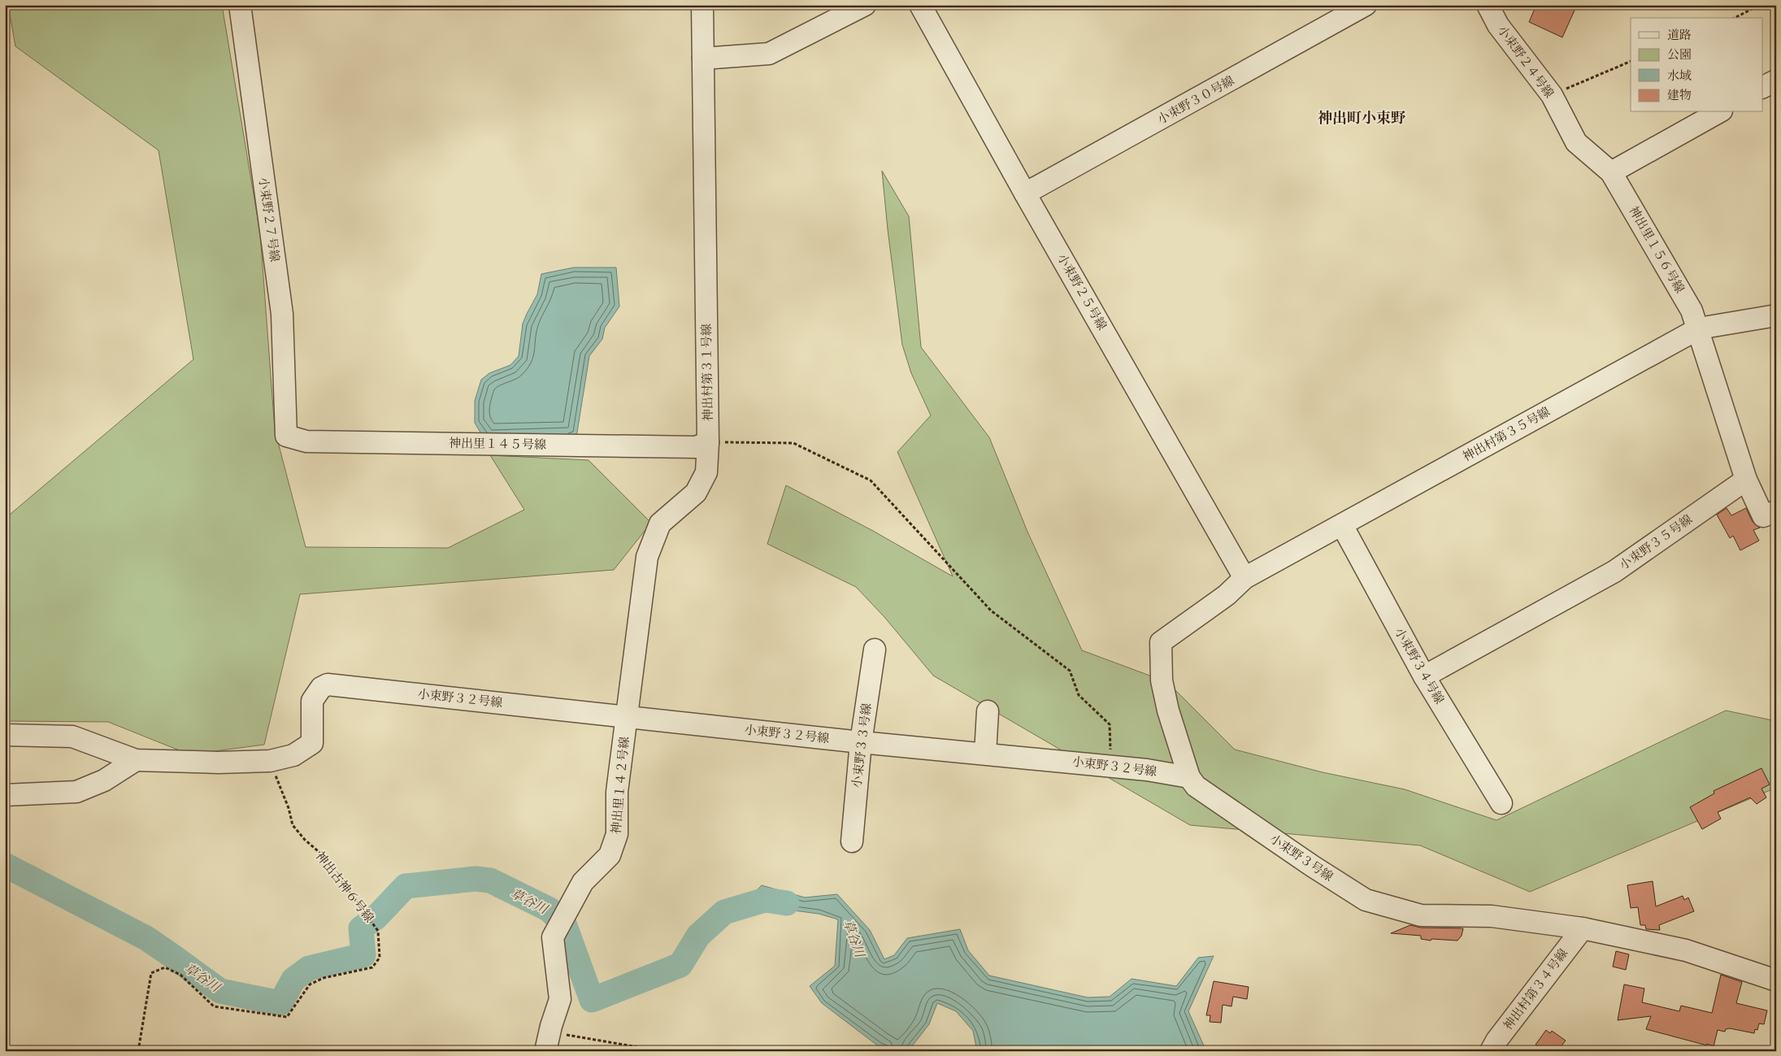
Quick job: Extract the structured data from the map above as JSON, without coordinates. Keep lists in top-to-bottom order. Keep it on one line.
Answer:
{"streets":{"street":["小束野２４号線","小束野３０号線","小束野２７号線","神出里１５６号線","小束野２５号線","神出村第３１号線","神出村第３５号線","神出里１４５号線","小束野３５号線","小束野３４号線","小束野３２号線","小束野３３号線","神出里１４２号線","小束野３号線","神出村第３４号線"],"path":["神出古神６号線"]},"crossings":[["小束野２４号線","神出里１５６号線"],["小束野３０号線","小束野２５号線"],["小束野２７号線","神出里１４５号線"],["神出里１５６号線","神出村第３５号線"],["小束野２５号線","神出村第３５号線"],["小束野２５号線","小束野３号線"],["神出村第３１号線","神出里１４５号線"],["神出村第３１号線","小束野３２号線"],["神出村第３１号線","神出里１４２号線"],["神出村第３５号線","小束野３４号線"],["神出村第３５号線","小束野３号線"],["小束野３５号線","小束野３４号線"],["小束野３２号線","小束野３３号線"],["小束野３２号線","神出里１４２号線"],["小束野３２号線","小束野３号線"],["小束野３２号線","神出古神６号線"],["小束野３号線","神出村第３４号線"]],"districts":["神出町小束野"],"water":["草谷川"],"legend":["道路","公園","水域","建物"]}
